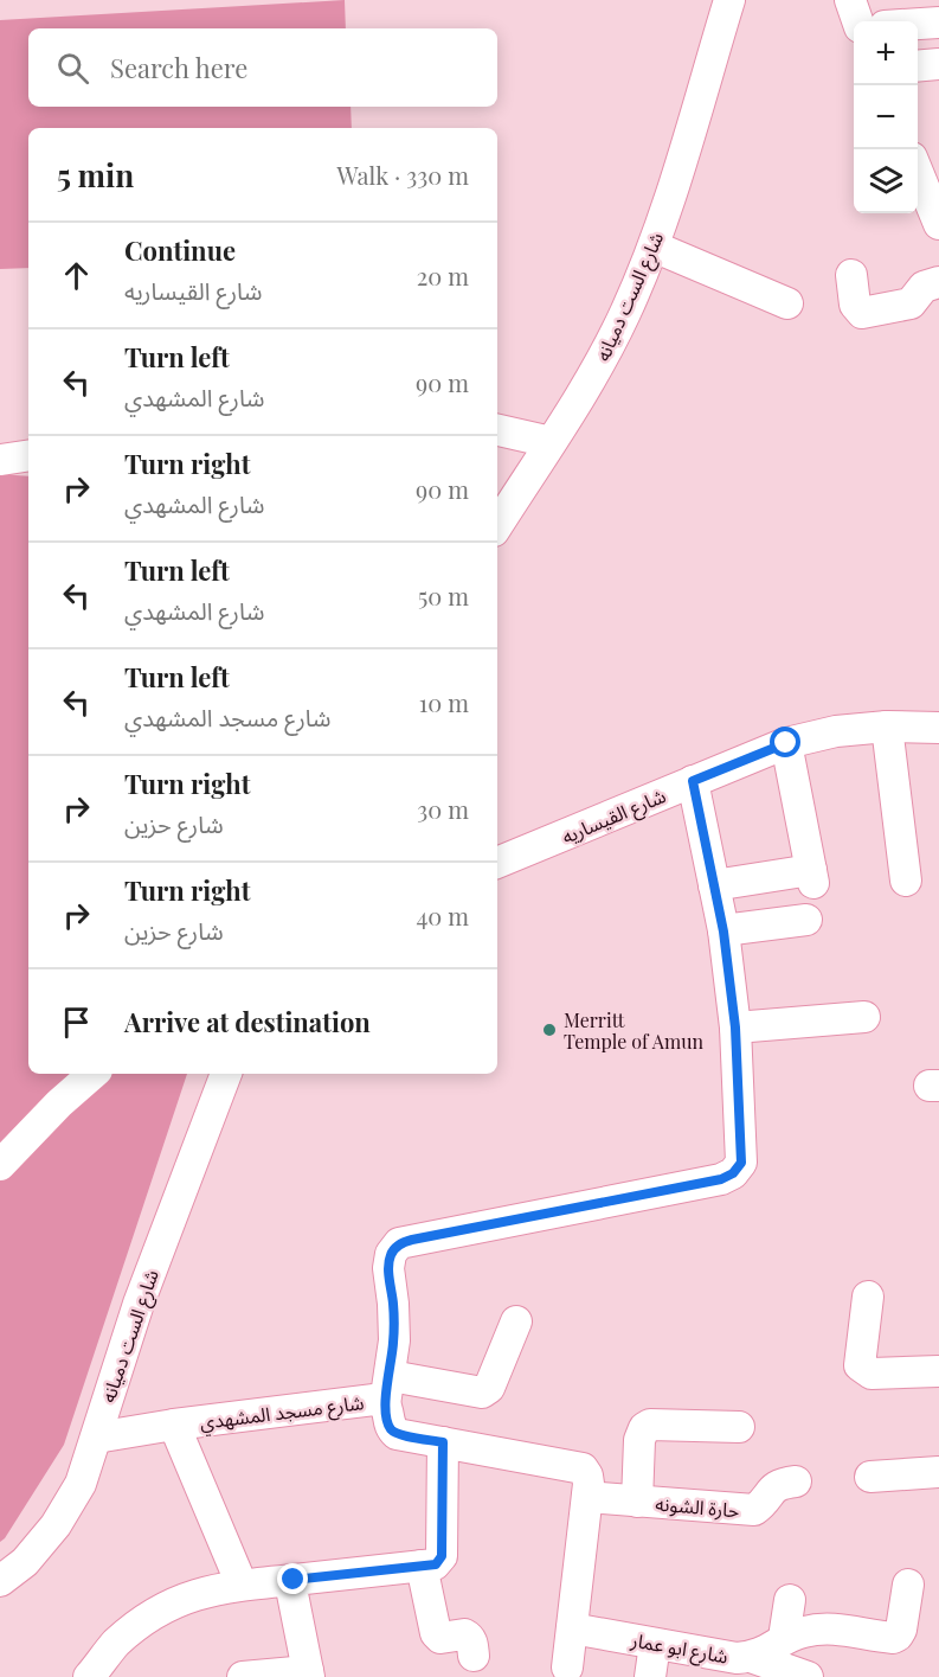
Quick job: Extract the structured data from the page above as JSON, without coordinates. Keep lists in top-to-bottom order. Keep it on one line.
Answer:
{"streets":{"street":["شارع الست دميانه","شارع القيساريه","شارع مسجد المشهدي","حارة الشونه","شارع ابو عمار"]},"crossings":[["شارع الست دميانه","شارع مسجد المشهدي"],["شارع مسجد المشهدي","حارة الشونه"],["شارع مسجد المشهدي","شارع ابو عمار"]],"places":["Merritt Temple of Amun"],"page":{"map_buttons":["+","−"],"search":"Search here","heading":["5 min","Walk · 330 m"],"list":[["Continue","شارع القيساريه","20 m"],["Turn left","شارع المشهدي","90 m"],["Turn right","شارع المشهدي","90 m"],["Turn left","شارع المشهدي","50 m"],["Turn left","شارع مسجد المشهدي","10 m"],["Turn right","شارع حزين","30 m"],["Turn right","شارع حزين","40 m"],"Arrive at destination"]}}
